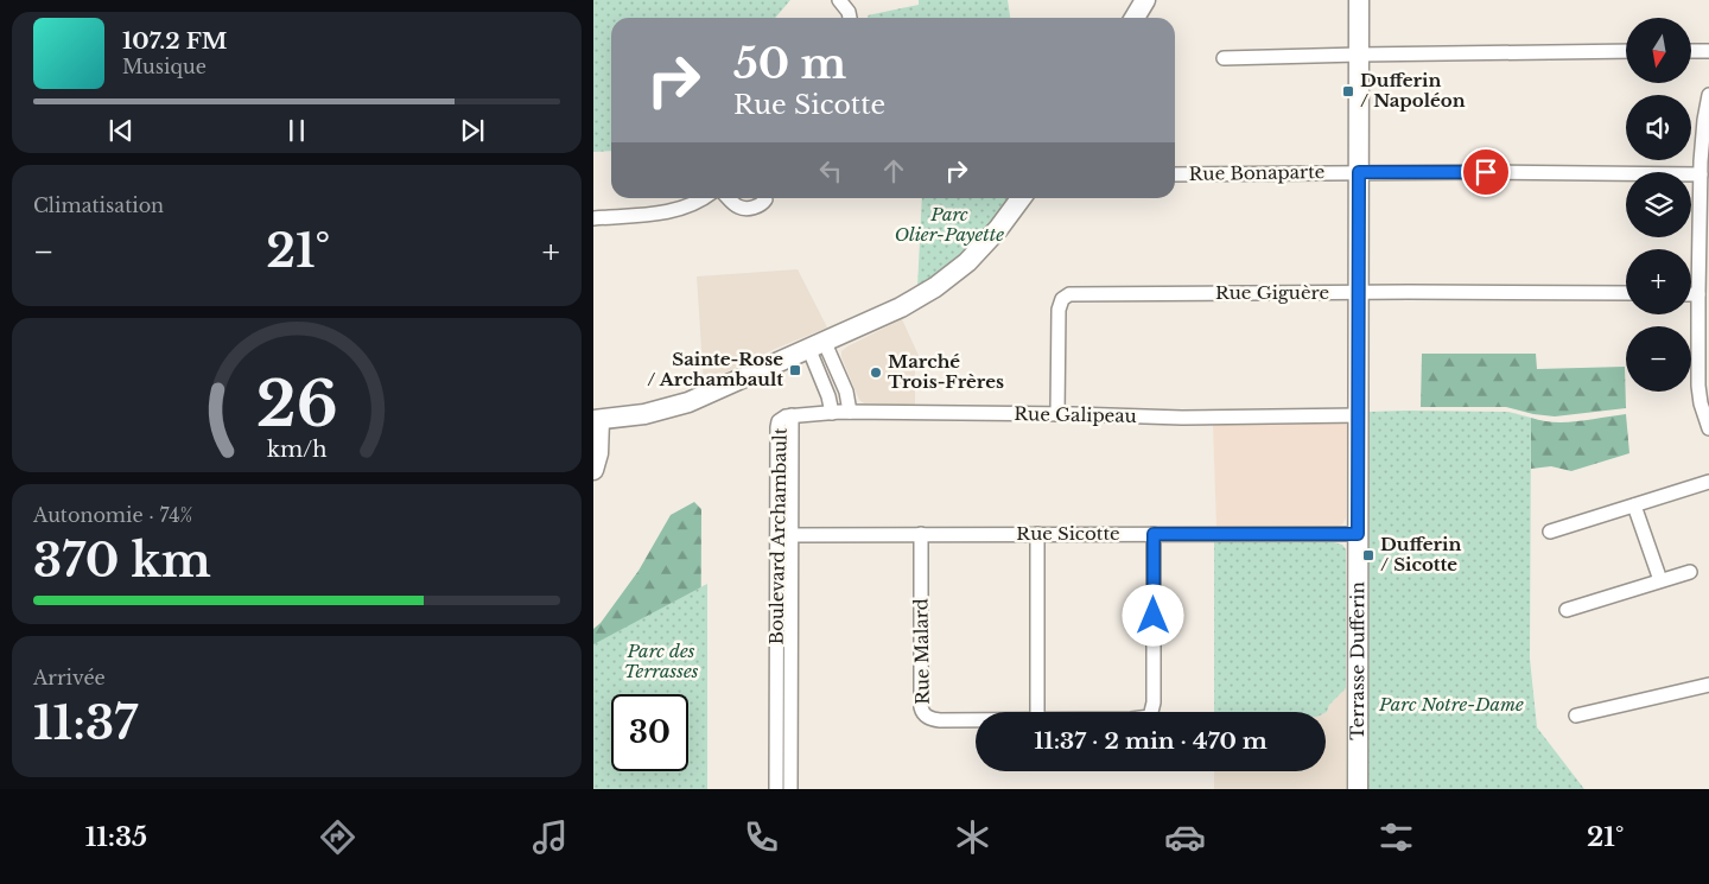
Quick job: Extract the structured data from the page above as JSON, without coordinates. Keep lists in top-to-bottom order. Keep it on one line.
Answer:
{"streets":{"street":["Rue Bonaparte","Rue Giguère","Rue Galipeau","Rue Sicotte","Boulevard Archambault","Rue Malard","Terrasse Dufferin"]},"crossings":[["Rue Bonaparte","Terrasse Dufferin"],["Rue Giguère","Rue Galipeau"],["Rue Giguère","Terrasse Dufferin"],["Rue Galipeau","Boulevard Archambault"],["Rue Galipeau","Terrasse Dufferin"],["Rue Sicotte","Boulevard Archambault"],["Rue Sicotte","Rue Malard"],["Rue Sicotte","Terrasse Dufferin"]],"parks":["Parc Olier-Payette","Parc des Terrasses","Parc Notre-Dame"],"places":{"transit":["Dufferin / Napoléon","Sainte-Rose / Archambault","Dufferin / Sicotte"],"other":["Marché Trois-Frères"]},"north":"bottom","page":{"song":["107.2 FM","Musique"],"map_buttons":["+","−"],"turn":["50 m","Rue Sicotte"],"tile":["Climatisation",["Autonomie · 74%","370 km"],["Arrivée","11:37"]],"heat":["−","21°","+"],"limit":"30","trip":"11:37 · 2 min · 470 m","tabs":["11:35","21°"],"gauge":["26","km/h"]}}
